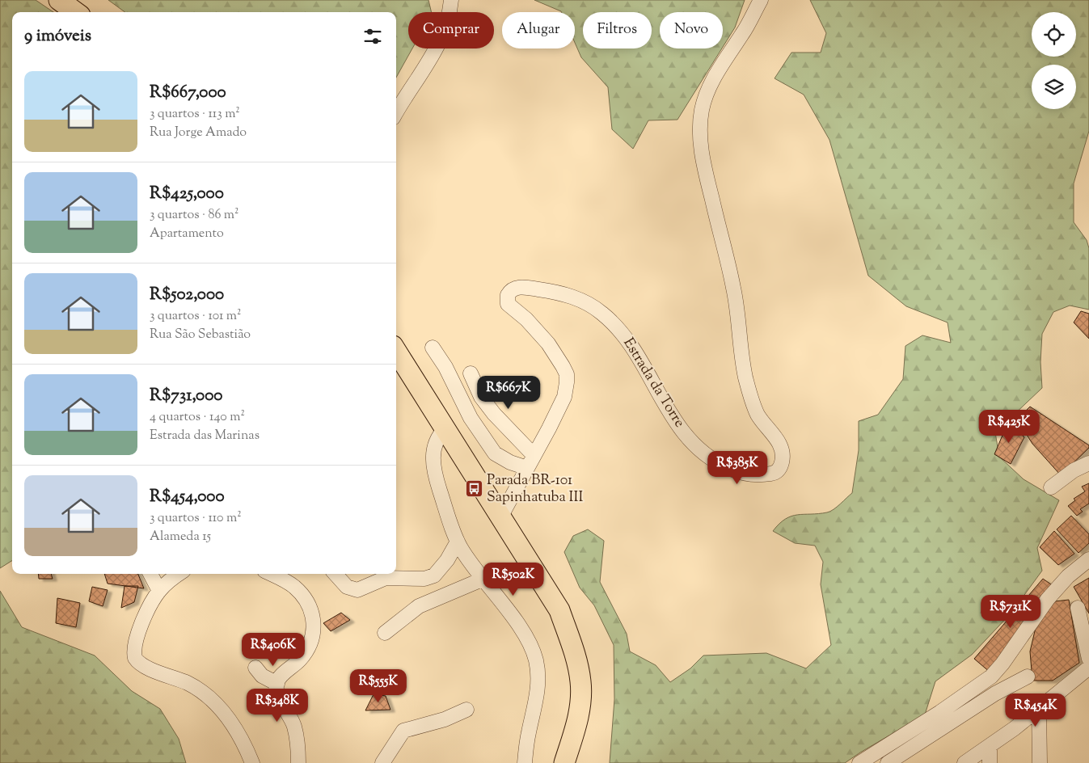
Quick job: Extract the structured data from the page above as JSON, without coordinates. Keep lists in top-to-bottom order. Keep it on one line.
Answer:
{"streets":{"street":["Estrada da Torre"]},"places":{"bus stop":["Parada BR-101 Sapinhatuba III"]},"page":{"chip":["Comprar","Alugar","Filtros","Novo"],"heading":"9 imóveis","list":[{"name":"R$667,000","note":"3 quartos · 113 m² · Rua Jorge Amado"},{"name":"R$425,000","note":"3 quartos · 86 m² · Apartamento"},{"name":"R$502,000","note":"3 quartos · 101 m² · Rua São Sebastião"},{"name":"R$731,000","note":"4 quartos · 140 m² · Estrada das Marinas"},{"name":"R$454,000","note":"3 quartos · 110 m² · Alameda 15"}],"price":["R$667K","R$425K","R$385K","R$502K","R$731K","R$406K","R$555K","R$348K","R$454K"]}}
